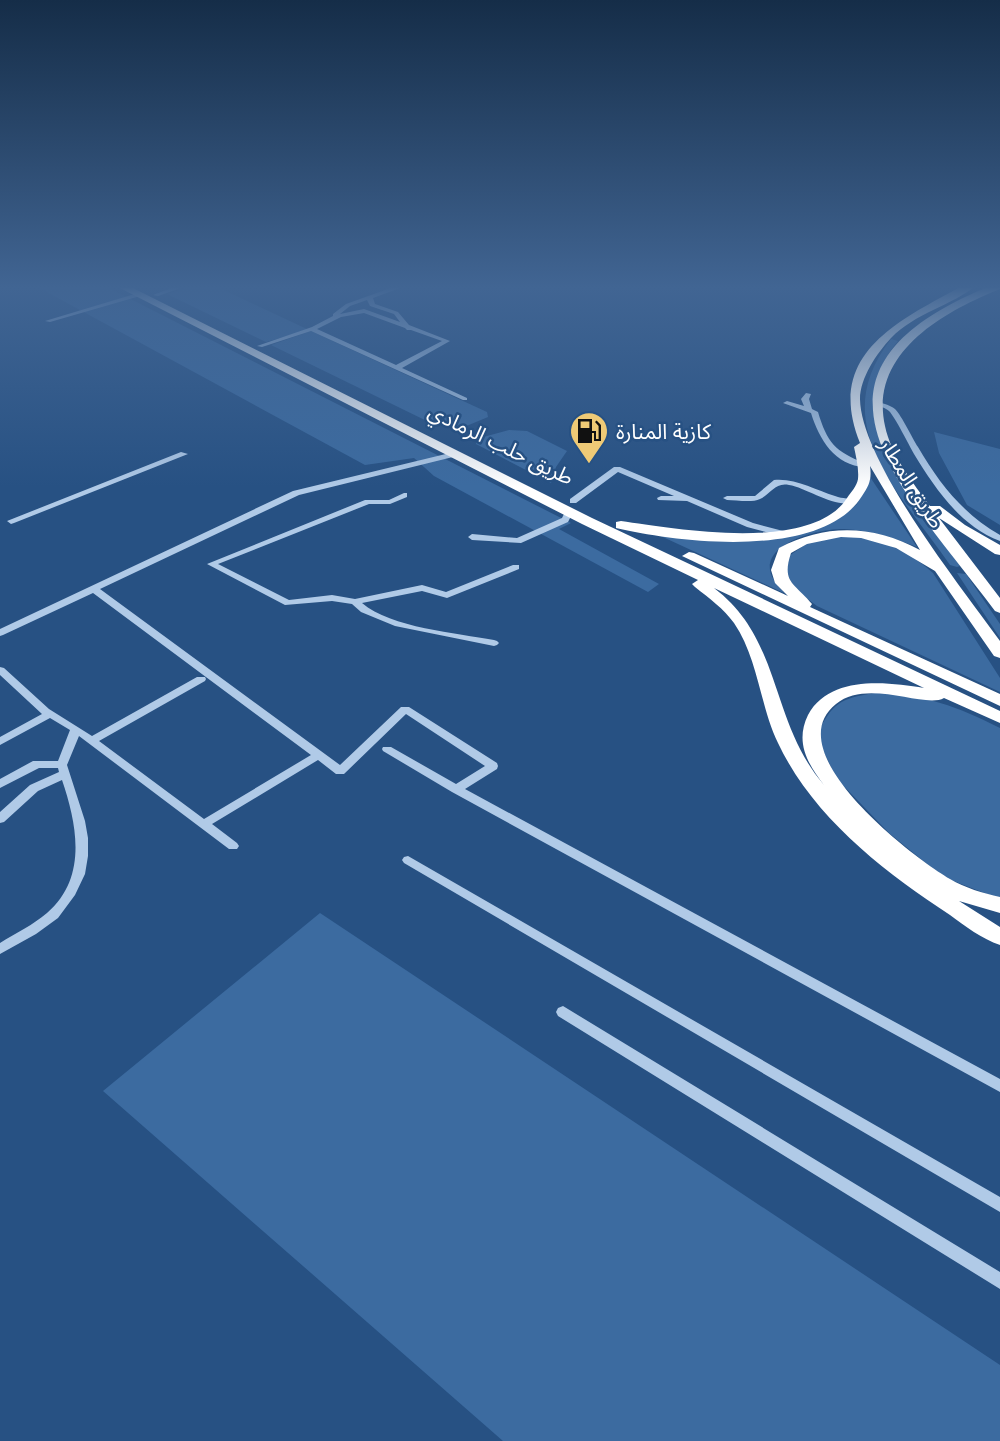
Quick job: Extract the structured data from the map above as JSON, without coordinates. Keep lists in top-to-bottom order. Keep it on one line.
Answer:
{"streets":{"highway":["طريق حلب الرمادي","طريق المطار"]},"places":{"fuel station":["كازية المنارة"]}}
